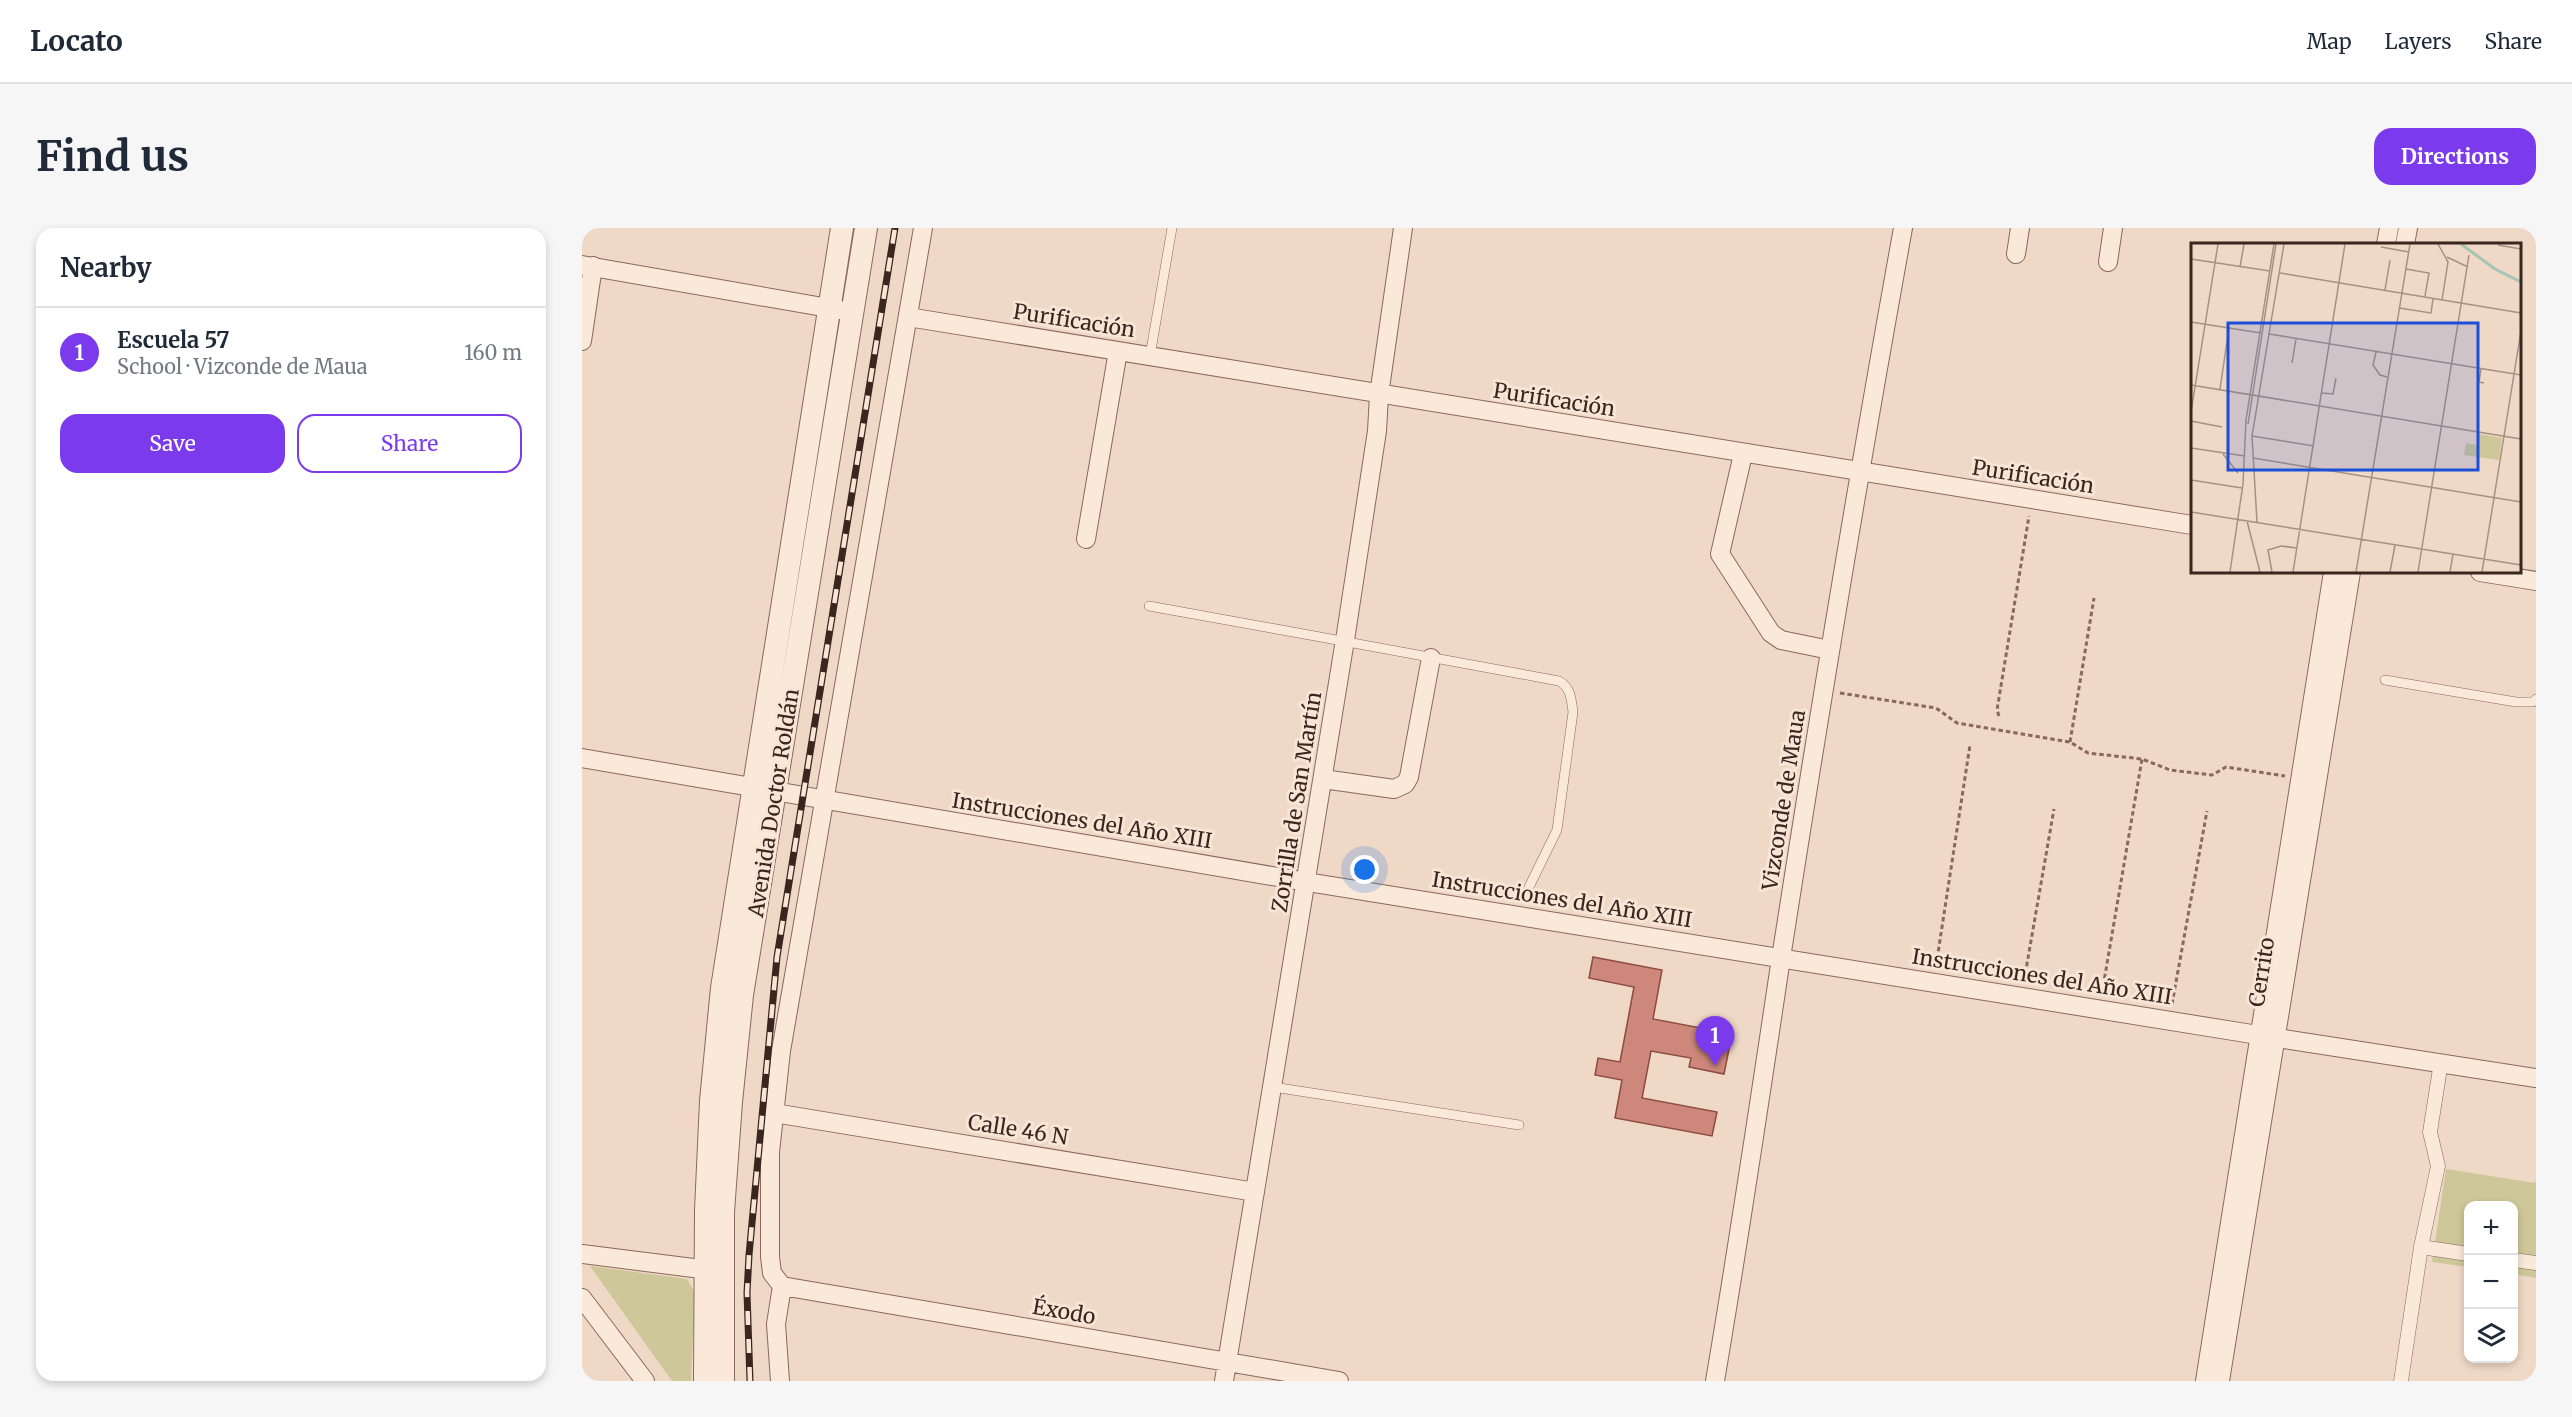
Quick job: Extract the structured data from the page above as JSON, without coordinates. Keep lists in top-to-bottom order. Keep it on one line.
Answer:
{"streets":{"street":["Purificación","Vizconde de Maua","Zorrilla de San Martín","Avenida Doctor Roldán","Instrucciones del Año XIII","Cerrito","Calle 46 N","Éxodo"]},"crossings":[["Purificación","Vizconde de Maua"],["Purificación","Zorrilla de San Martín"],["Vizconde de Maua","Instrucciones del Año XIII"],["Zorrilla de San Martín","Instrucciones del Año XIII"],["Zorrilla de San Martín","Calle 46 N"],["Zorrilla de San Martín","Éxodo"],["Avenida Doctor Roldán","Instrucciones del Año XIII"],["Instrucciones del Año XIII","Cerrito"]],"page":{"header":"Locato","nav":["Map","Layers","Share"],"buttons":["Directions",["Save","Share"]],"title":"Find us","heading":"Nearby","list":[{"mark":"1","name":"Escuela 57","note":"School · Vizconde de Maua","value":"160 m"}],"pins":"1","map_buttons":["+","−"]}}
